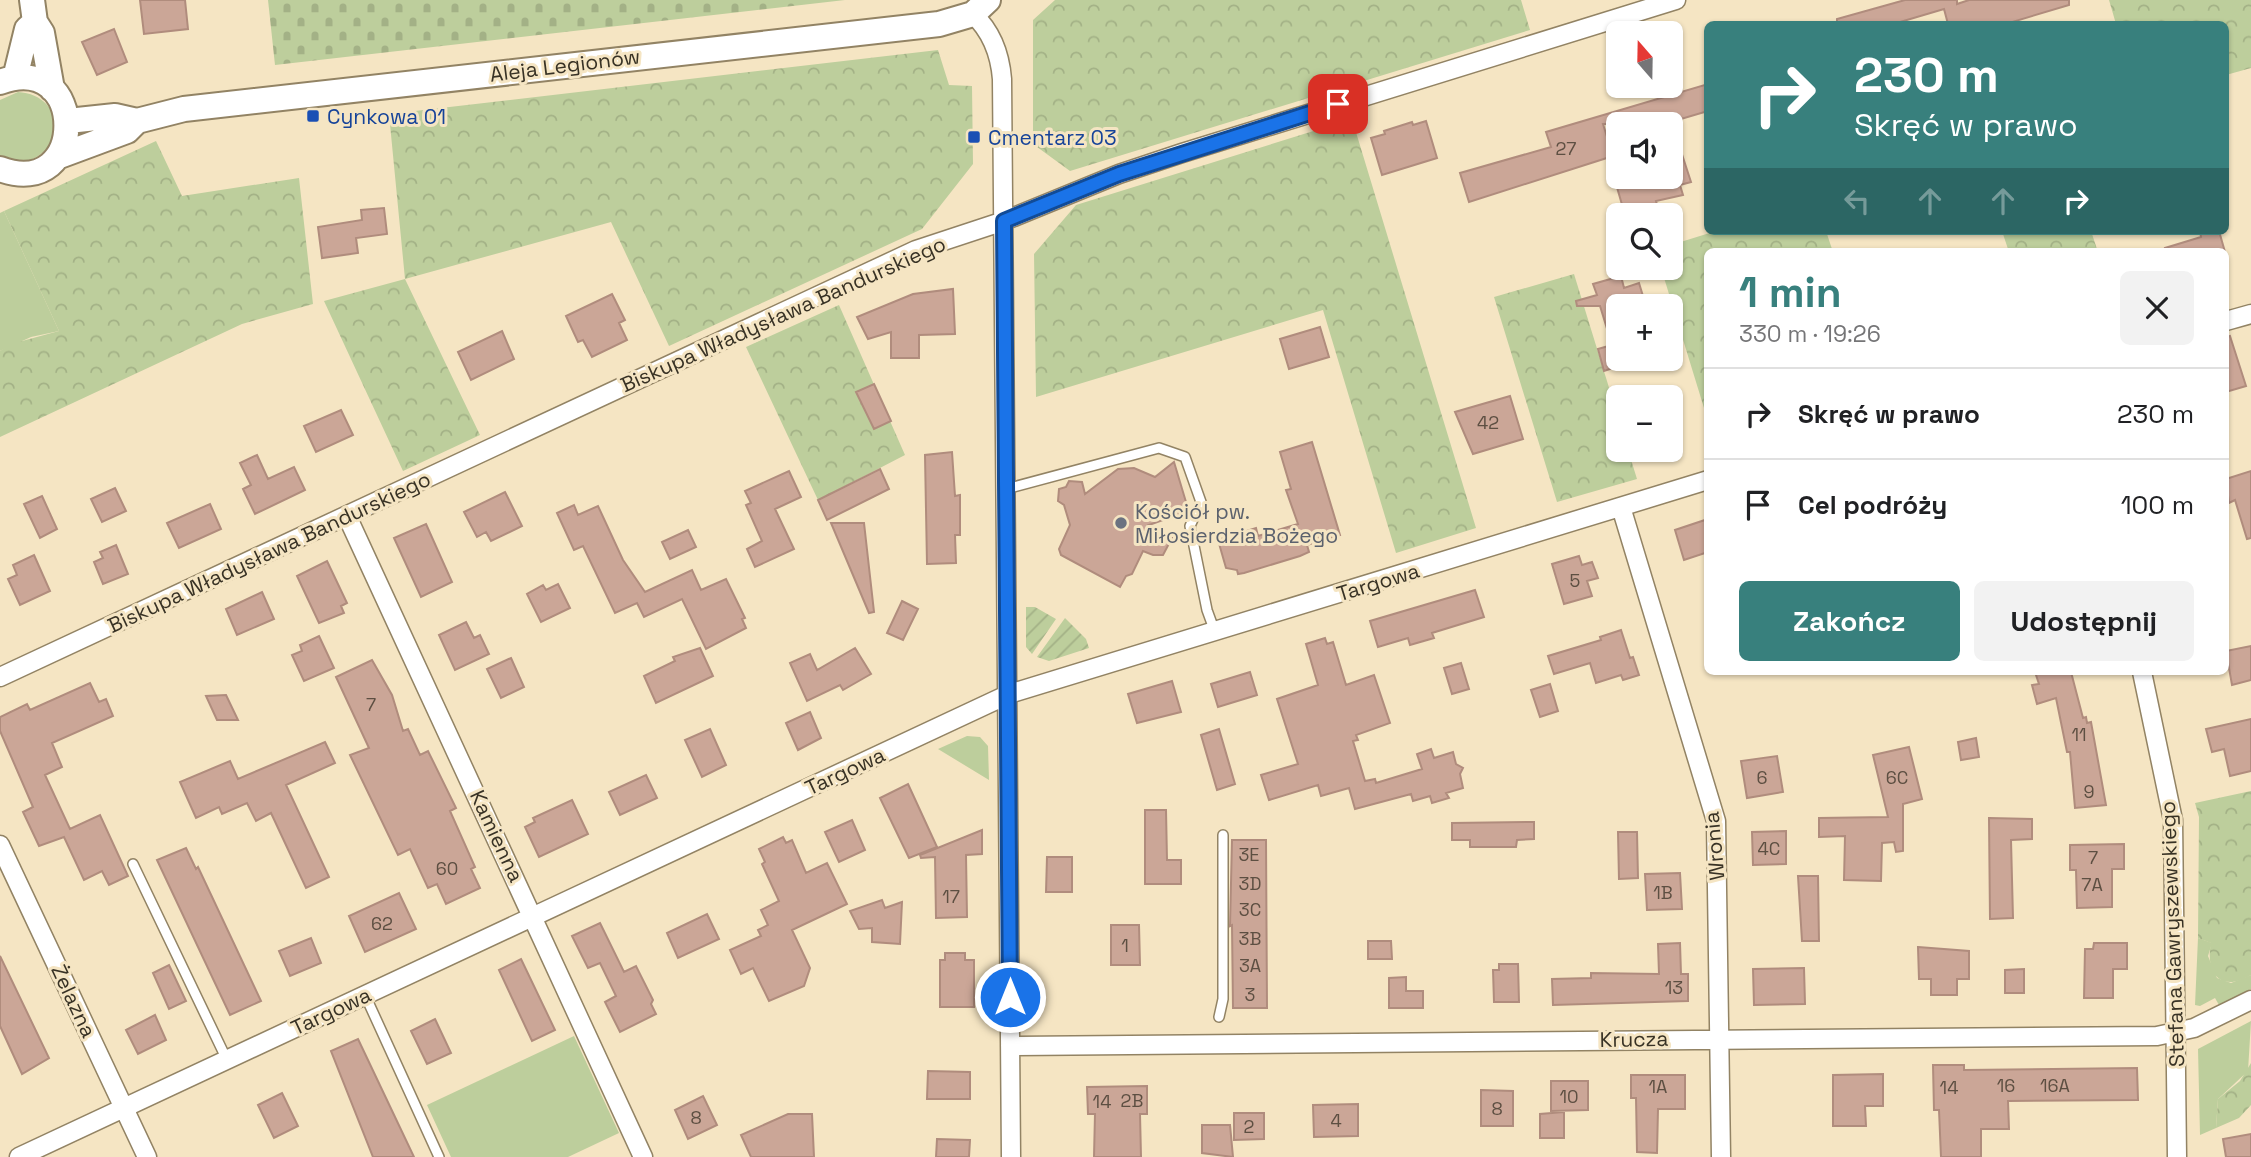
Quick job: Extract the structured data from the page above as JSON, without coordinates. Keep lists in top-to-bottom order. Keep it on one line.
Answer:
{"streets":{"street":["Aleja Legionów","Biskupa Władysława Bandurskiego","Targowa","Kamienna","Wronia","Stefana Gawryszewskiego","Żelazna","Krucza"]},"crossings":[["Biskupa Władysława Bandurskiego","Kamienna"],["Targowa","Kamienna"],["Targowa","Wronia"],["Targowa","Żelazna"],["Wronia","Krucza"],["Stefana Gawryszewskiego","Krucza"]],"places":{"transit":["Cynkowa 01","Cmentarz 03"],"other":["Kościół pw. Miłosierdzia Bożego"]},"house_numbers":["27","42","5","7","11","6","6C","9","4C","3E","7","60","3D","7A","1B","17","3C","62","3B","1","3A","13","3","16","16A","1A","14","10","2B","14","8","8","4","2"],"north":"top","page":{"map_buttons":["+","−"],"turn":["230 m","Skręć w prawo"],"heading":["1 min","330 m · 19:26"],"list":[{"name":"Skręć w prawo","value":"230 m"},{"name":"Cel podróży","value":"100 m"}],"buttons":["Zakończ","Udostępnij"]}}
